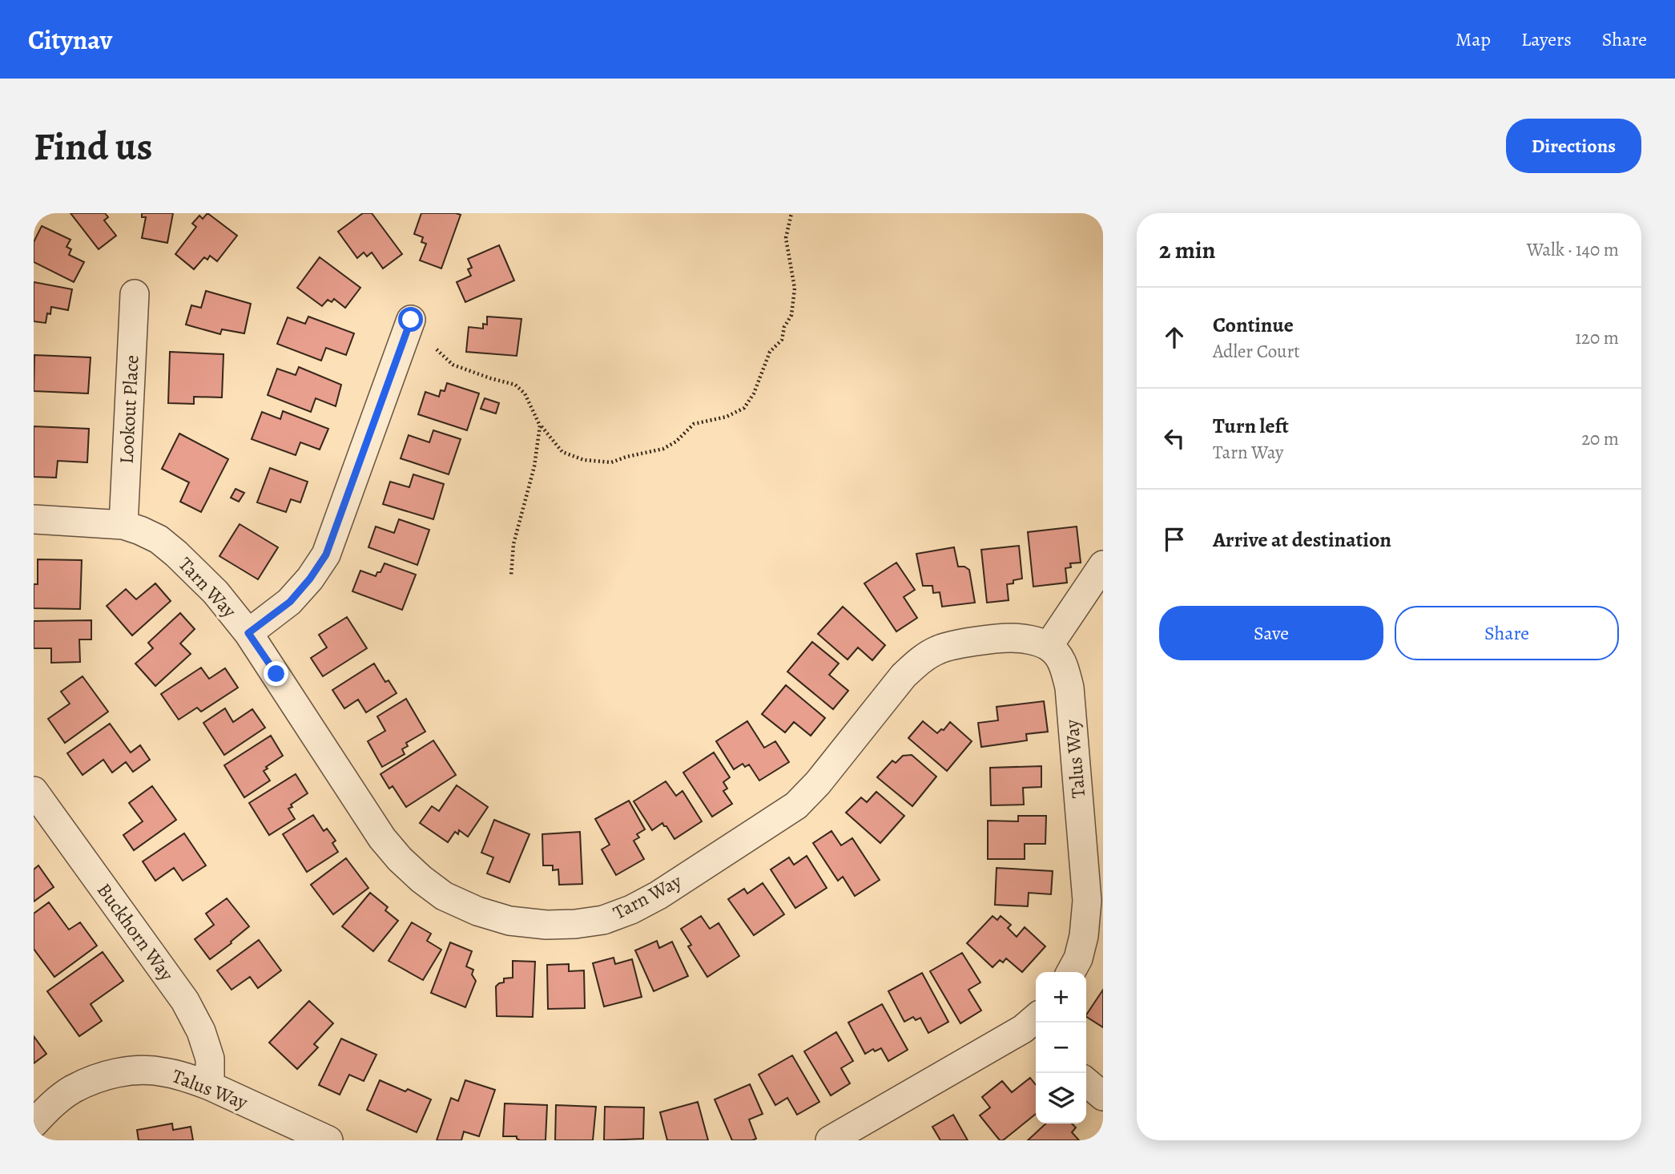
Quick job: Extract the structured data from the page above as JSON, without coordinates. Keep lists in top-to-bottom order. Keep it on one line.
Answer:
{"streets":{"street":["Lookout Place","Tarn Way","Talus Way","Buckhorn Way"]},"crossings":[["Lookout Place","Tarn Way"],["Tarn Way","Talus Way"],["Talus Way","Buckhorn Way"]],"page":{"header":"Citynav","nav":["Map","Layers","Share"],"buttons":["Directions",["Save","Share"]],"title":"Find us","heading":["2 min","Walk · 140 m"],"list":[["Continue","Adler Court","120 m"],["Turn left","Tarn Way","20 m"],"Arrive at destination"],"map_buttons":["+","−"]}}
